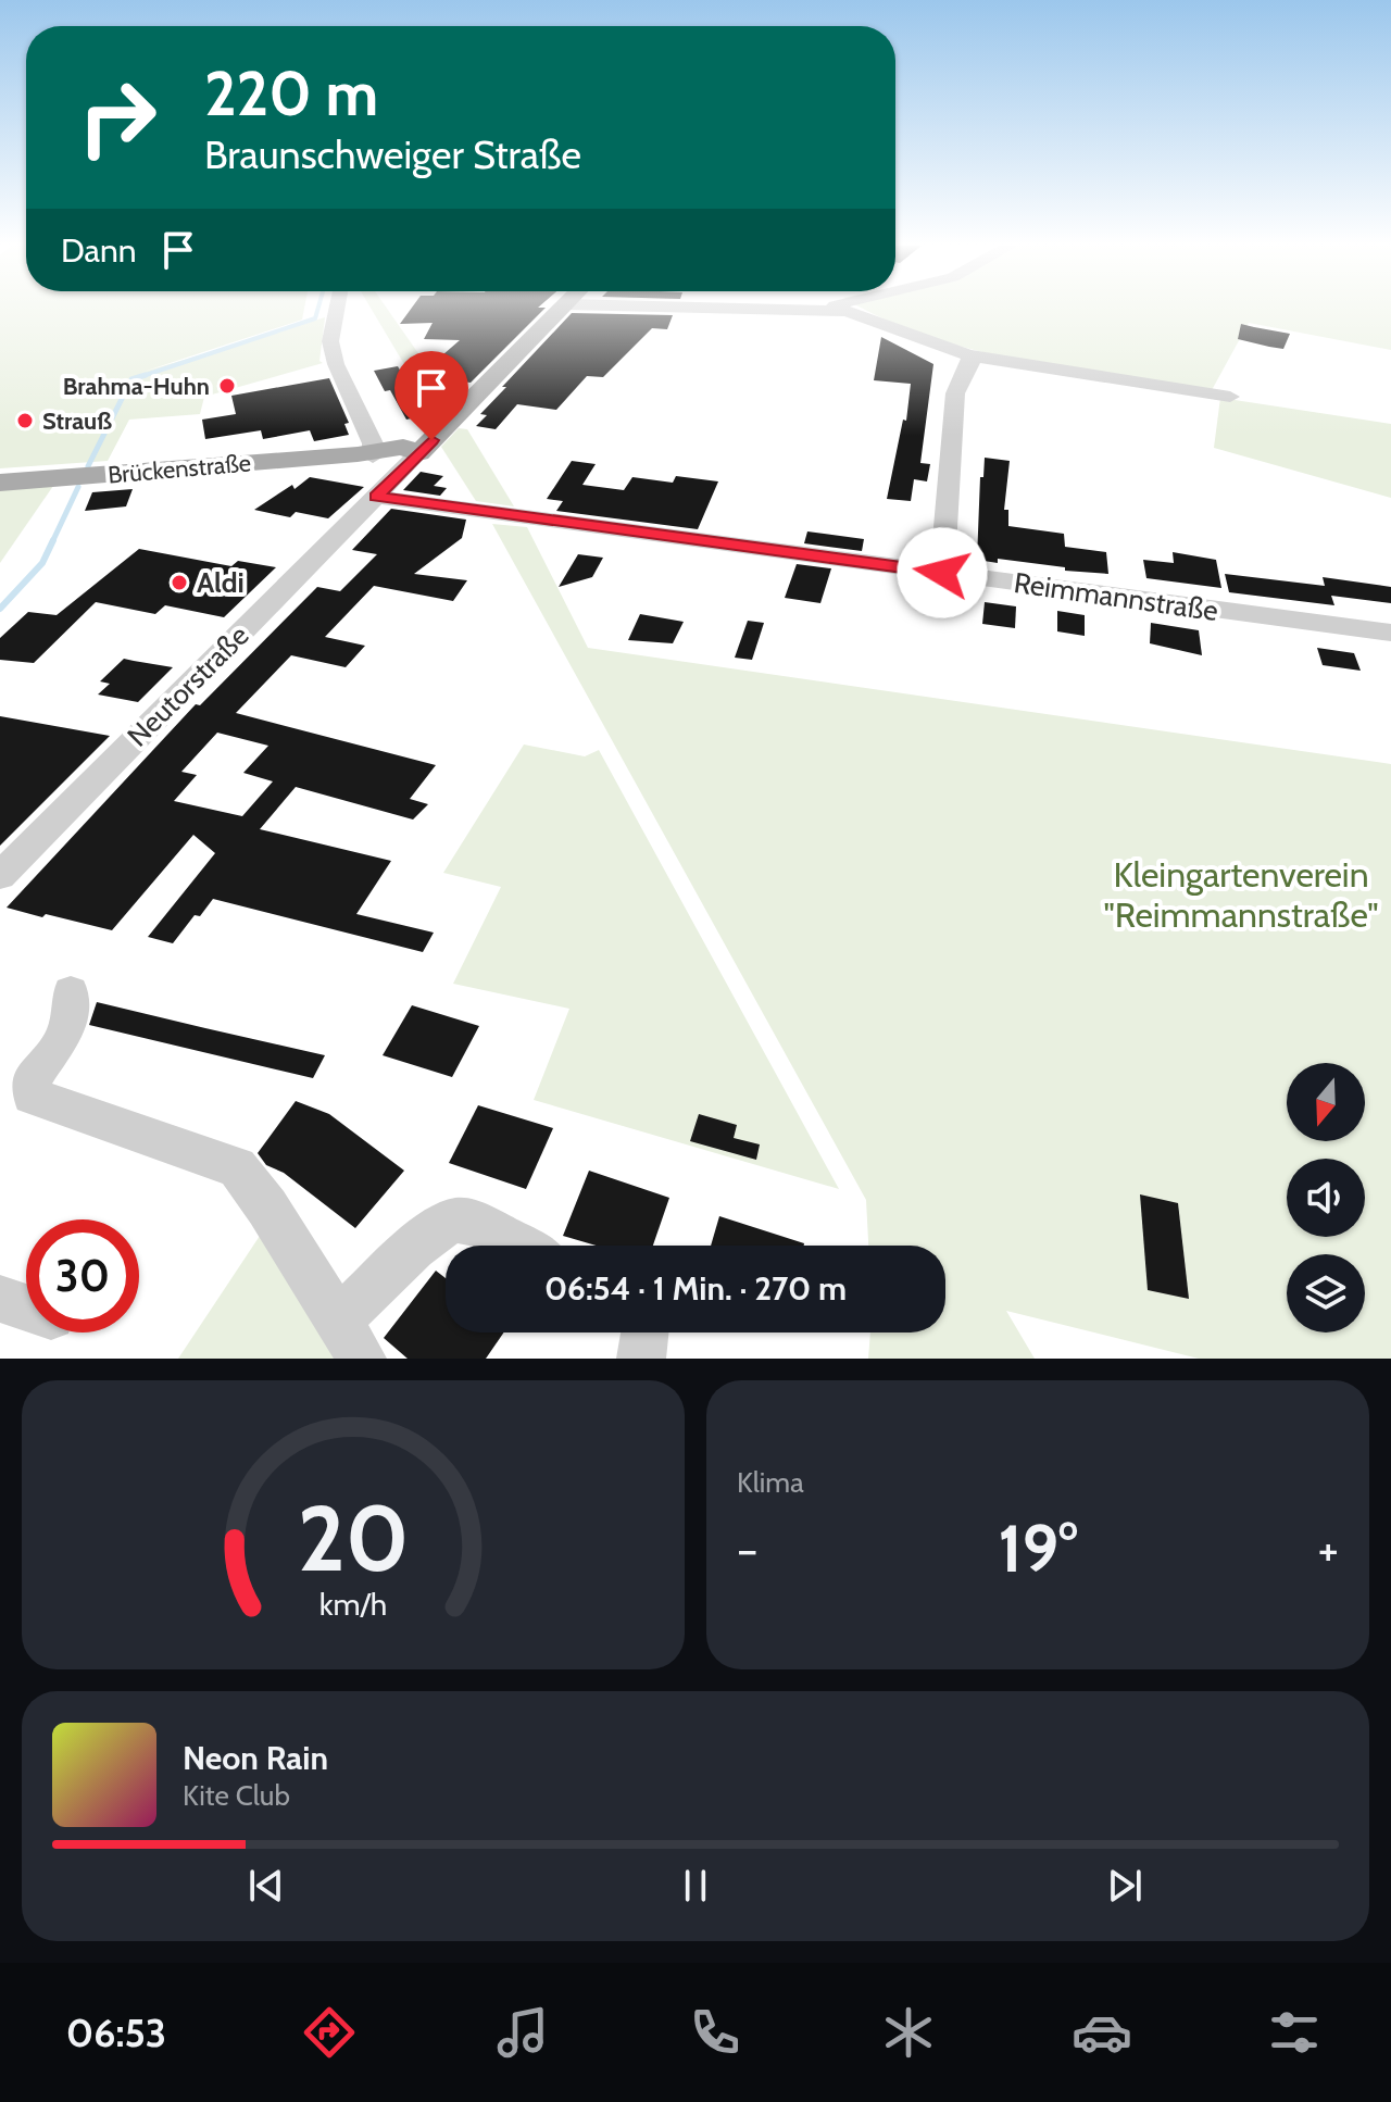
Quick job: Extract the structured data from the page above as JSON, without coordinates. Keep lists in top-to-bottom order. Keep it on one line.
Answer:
{"streets":{"main road":["Brückenstraße"],"street":["Reimmannstraße","Neutorstraße"]},"crossings":[["Brückenstraße","Neutorstraße"],["Reimmannstraße","Neutorstraße"]],"parks":["Kleingartenverein \"Reimmannstraße\""],"places":["Brahma-Huhn","Strauß","Aldi"],"north":"bottom","page":{"turn":["220 m","Braunschweiger Straße"],"then":"Dann","limit":"30","trip":"06:54 · 1 Min. · 270 m","tile":"Klima","heat":["−","19°","+"],"song":["Neon Rain","Kite Club"],"tabs":"06:53","gauge":["20","km/h"]}}
